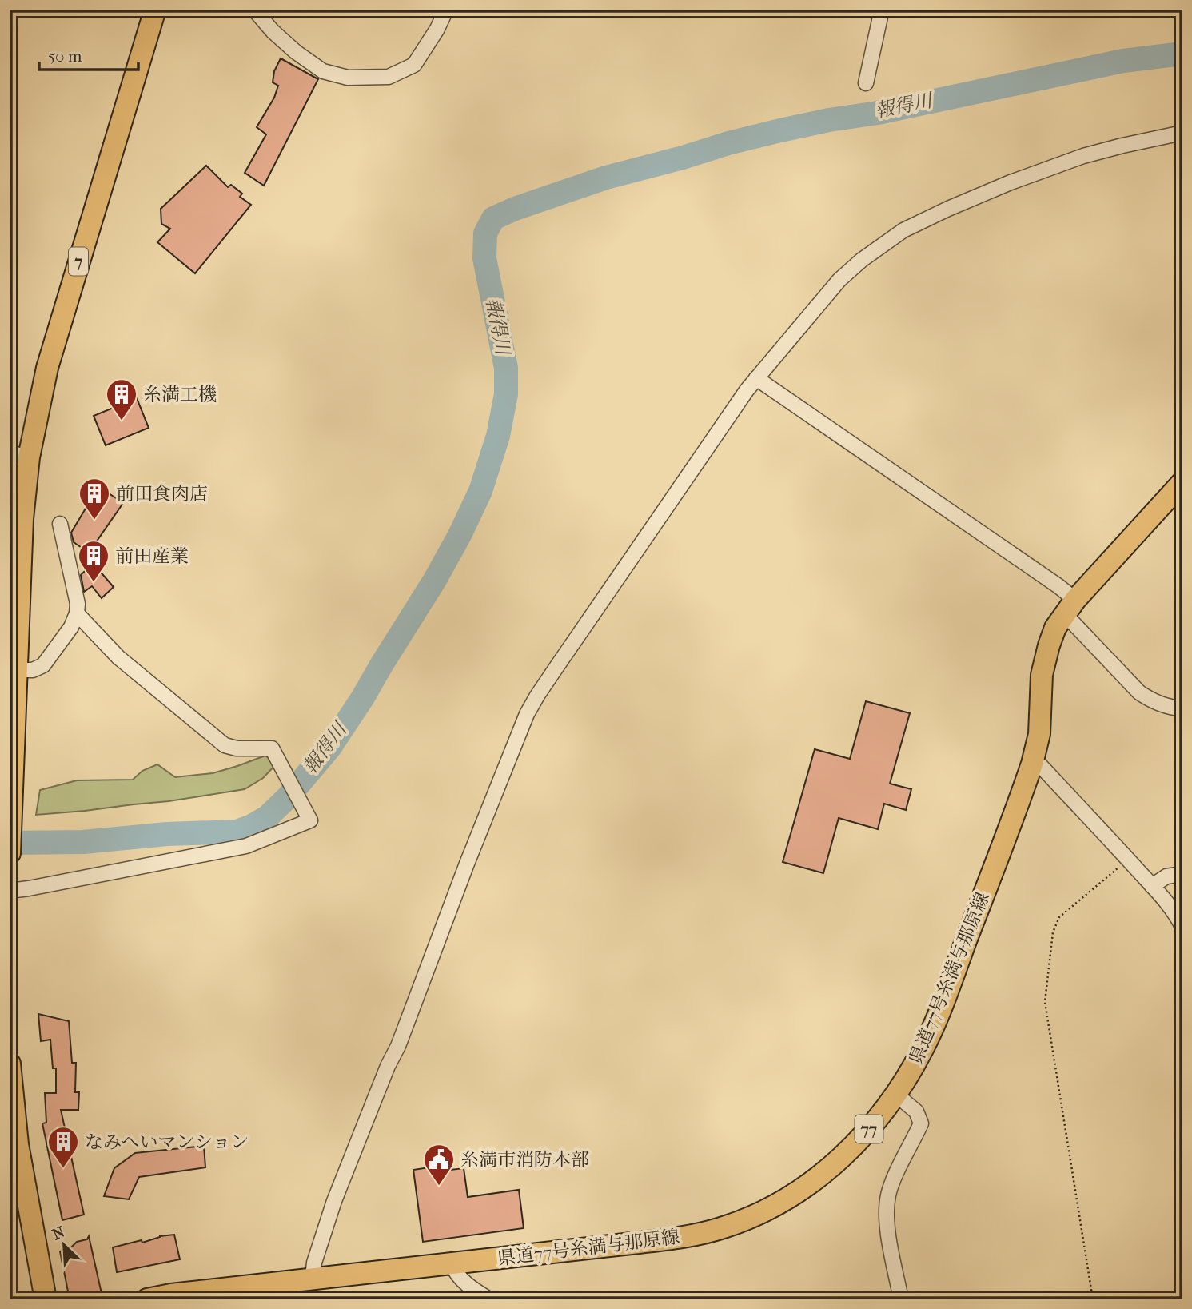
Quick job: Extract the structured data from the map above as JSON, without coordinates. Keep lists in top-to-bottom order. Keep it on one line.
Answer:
{"streets":{"main road":["7","県道77号糸満与那原線","77"]},"water":["報得川"],"places":{"building":["糸満工機","前田食肉店","前田産業","なみへいマンション"],"public building":["糸満市消防本部"]},"scale_bar":"50 m","north":"top left"}
